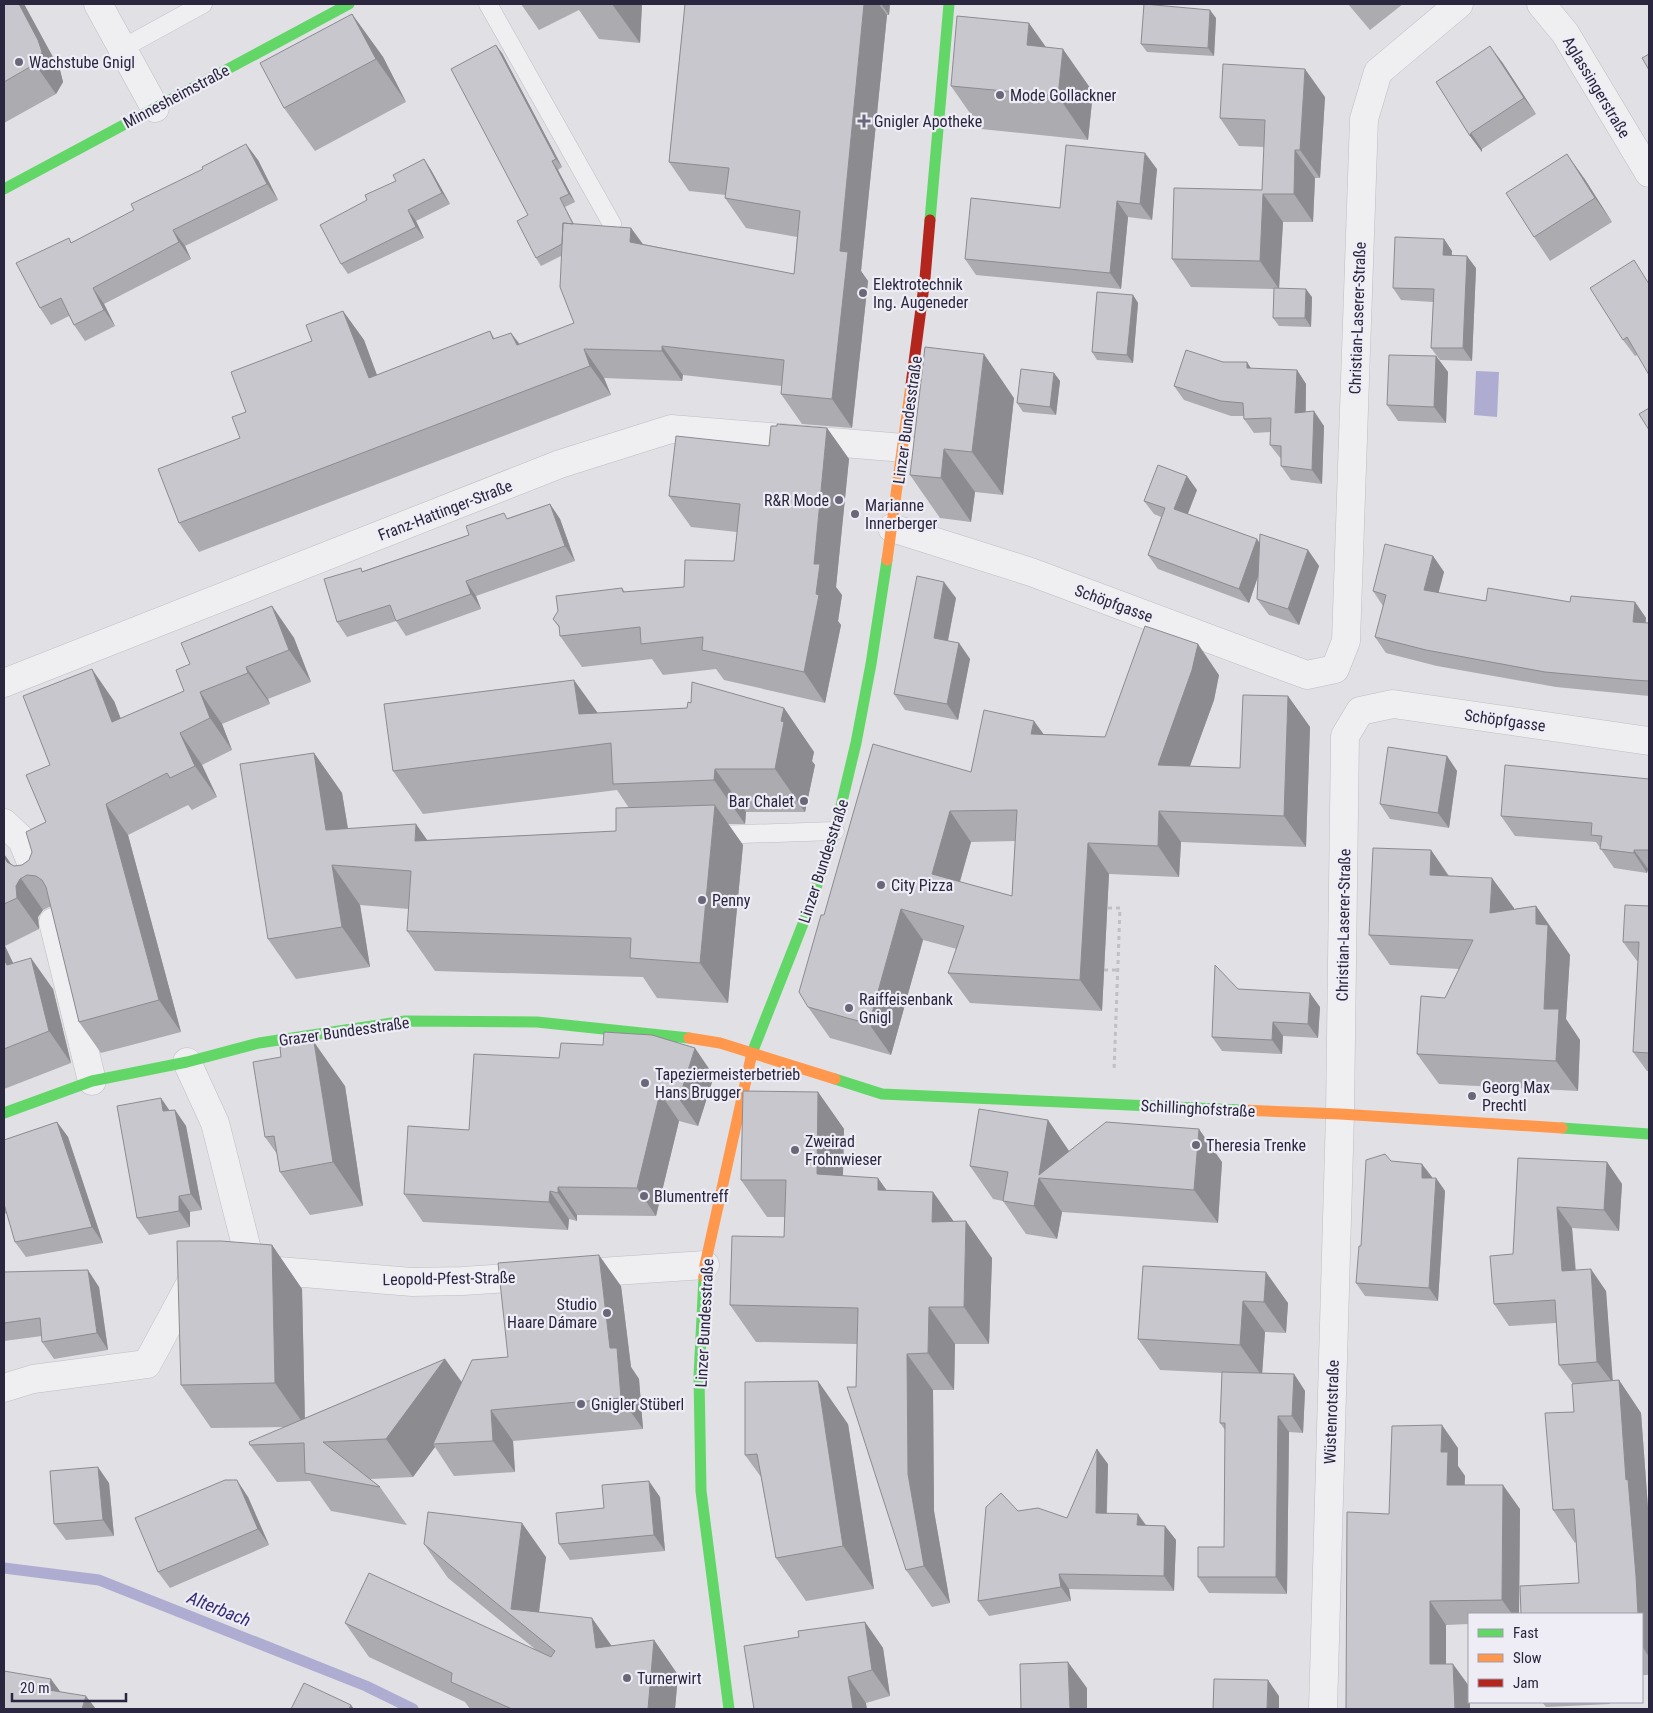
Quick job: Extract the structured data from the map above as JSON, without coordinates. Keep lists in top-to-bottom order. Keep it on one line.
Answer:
{"streets":{"main road":["Minnesheimstraße","Linzer Bundesstraße","Grazer Bundesstraße","Schillinghofstraße"],"street":["Aglassingerstraße","Christian-Laserer-Straße","Franz-Hattinger-Straße","Schöpfgasse","Leopold-Pfest-Straße","Wüstenrotstraße"]},"crossings":[["Christian-Laserer-Straße","Schöpfgasse"],["Christian-Laserer-Straße","Schillinghofstraße"],["Christian-Laserer-Straße","Wüstenrotstraße"],["Linzer Bundesstraße","Franz-Hattinger-Straße"],["Linzer Bundesstraße","Schöpfgasse"],["Linzer Bundesstraße","Grazer Bundesstraße"],["Linzer Bundesstraße","Schillinghofstraße"],["Linzer Bundesstraße","Leopold-Pfest-Straße"],["Grazer Bundesstraße","Schillinghofstraße"],["Schillinghofstraße","Wüstenrotstraße"]],"water":["Alterbach"],"places":{"other":["Wachstube Gnigl","Mode Gollackner","Elektrotechnik Ing. Augeneder","R&R Mode","Marianne Innerberger","Bar Chalet","City Pizza","Penny","Raiffeisenbank Gnigl","Tapeziermeisterbetrieb Hans Brugger","Georg Max Prechtl","Theresia Trenke","Zweirad Frohnwieser","Blumentreff","Studio Haare Dámare","Gnigler Stüberl","Turnerwirt"],"health":["Gnigler Apotheke"]},"legend":["Fast","Slow","Jam"],"scale_bar":"20 m"}
